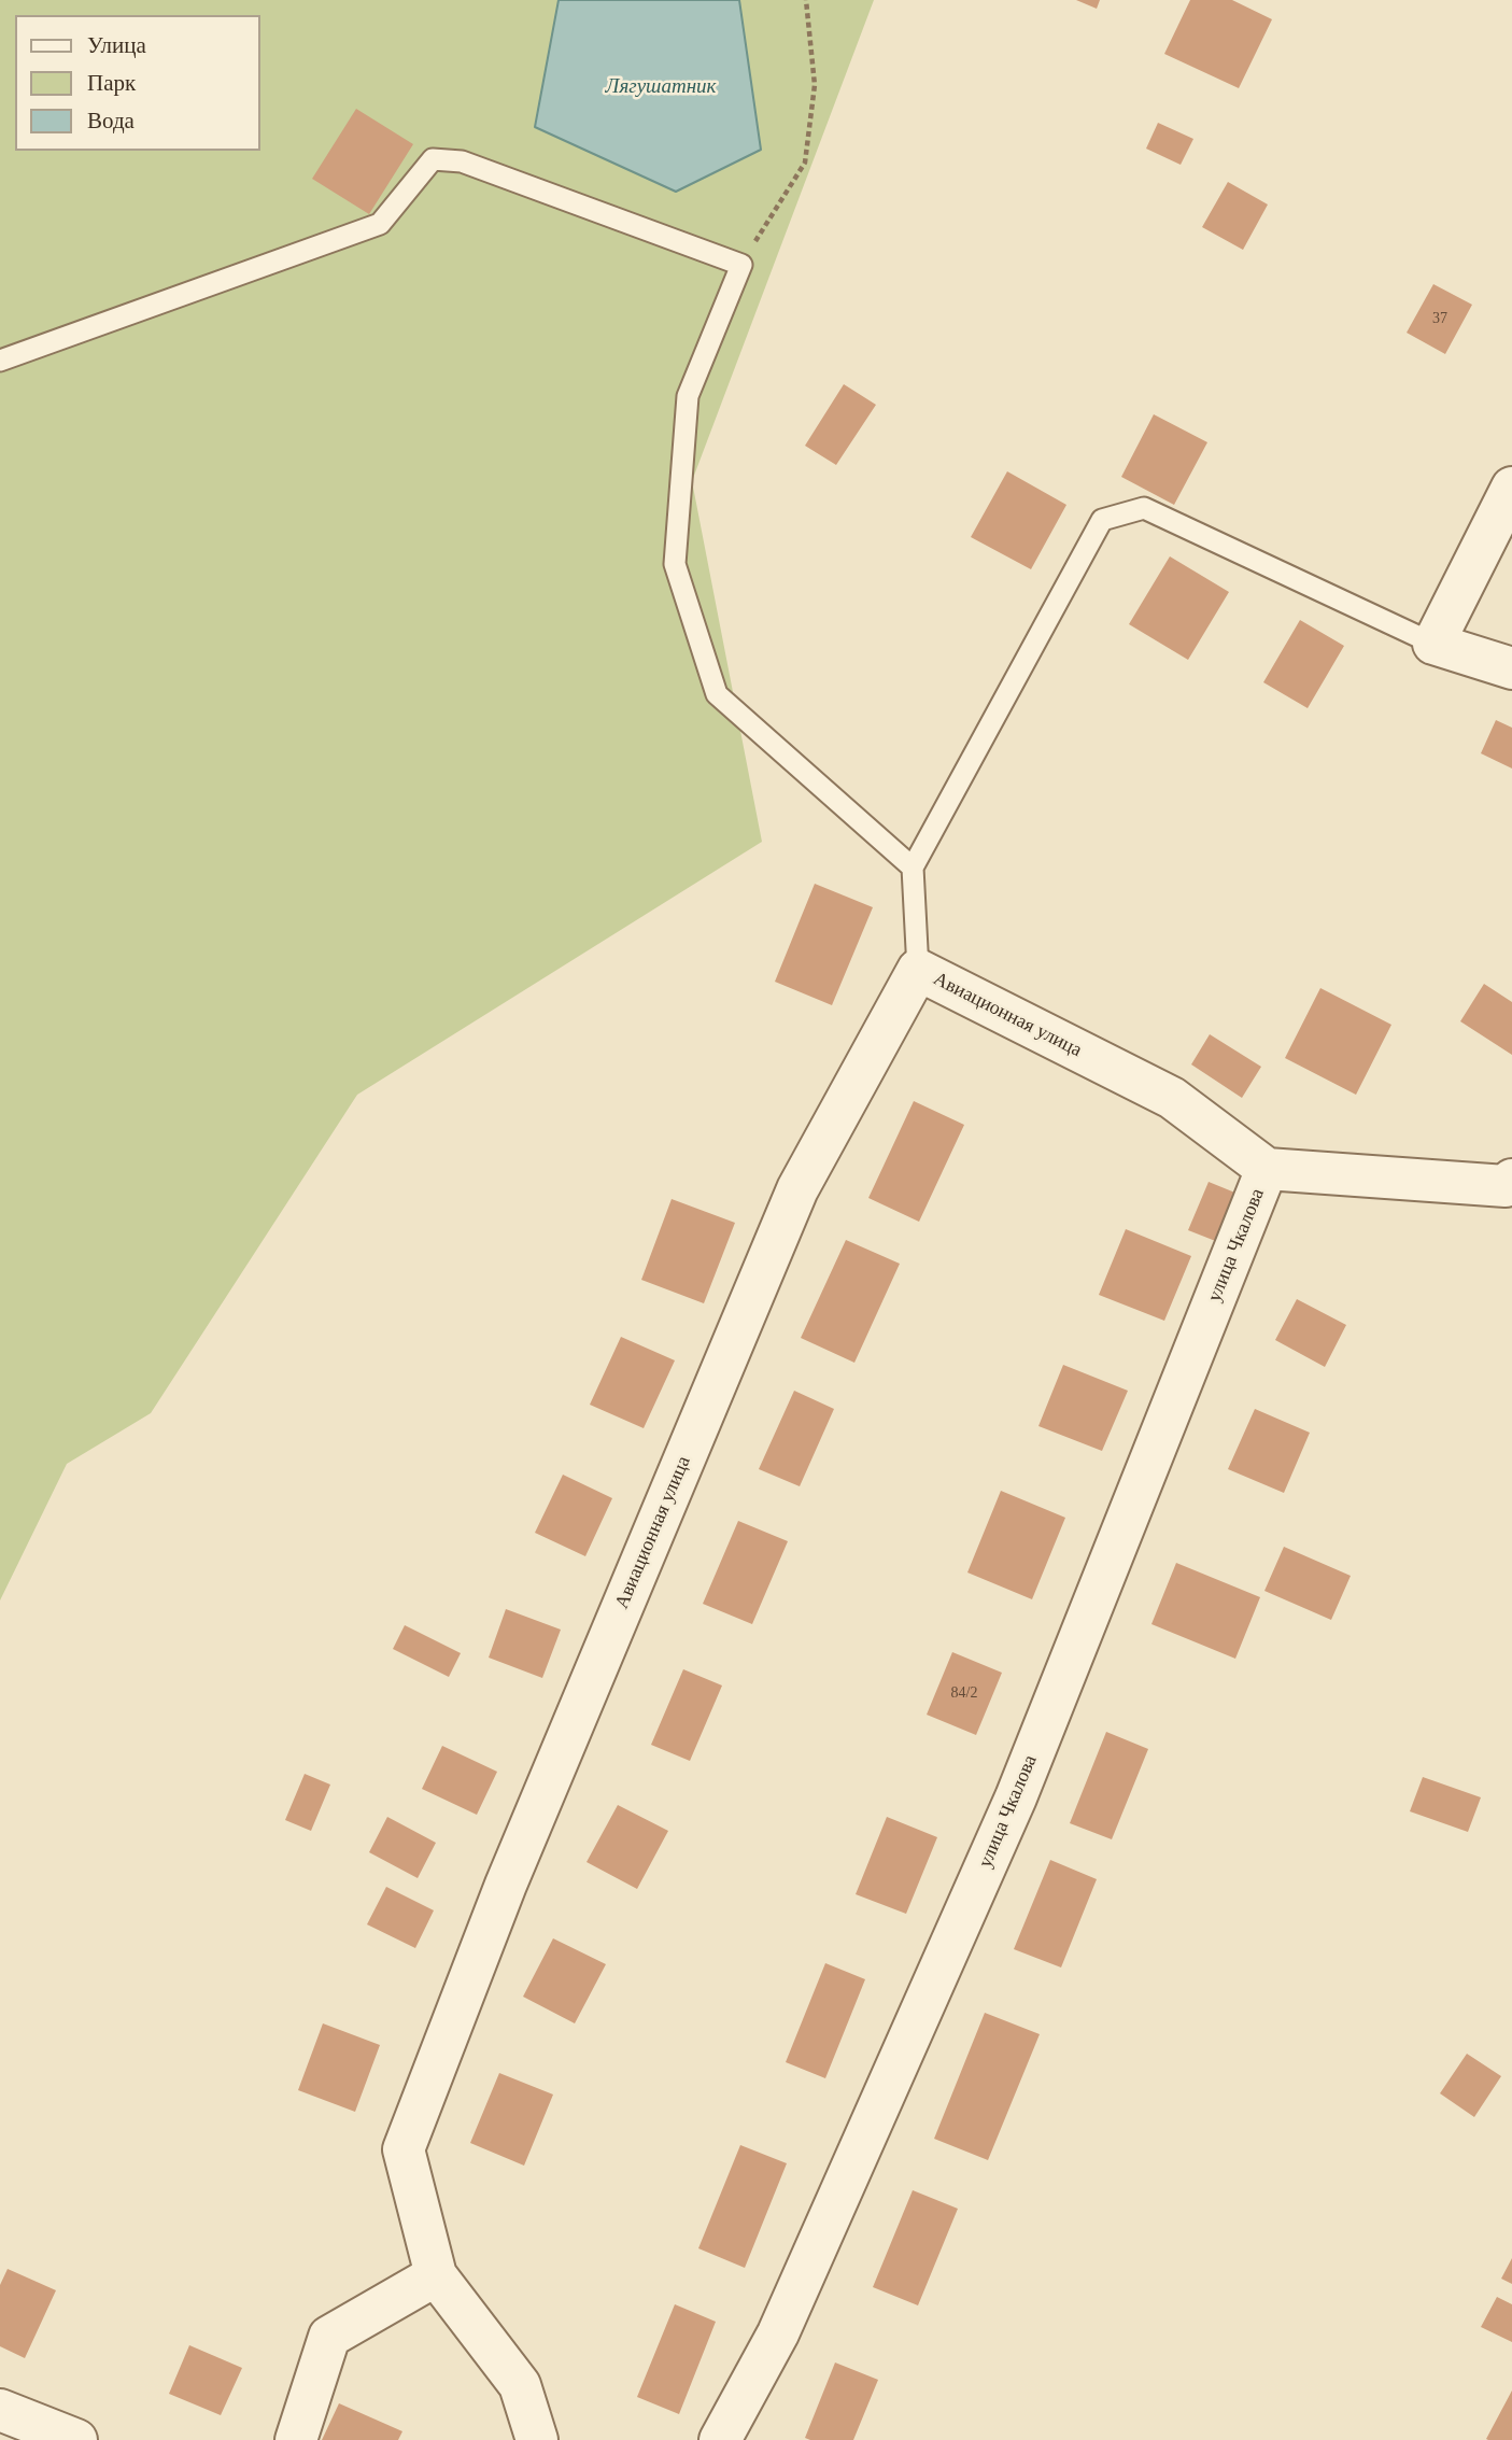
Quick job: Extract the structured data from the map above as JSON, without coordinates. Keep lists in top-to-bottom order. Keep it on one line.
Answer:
{"streets":{"street":["Авиационная улица","улица Чкалова"]},"crossings":[["Авиационная улица","улица Чкалова"]],"water":["Лягушатник"],"house_numbers":["37","84/2"],"legend":["Улица","Парк","Вода"]}
